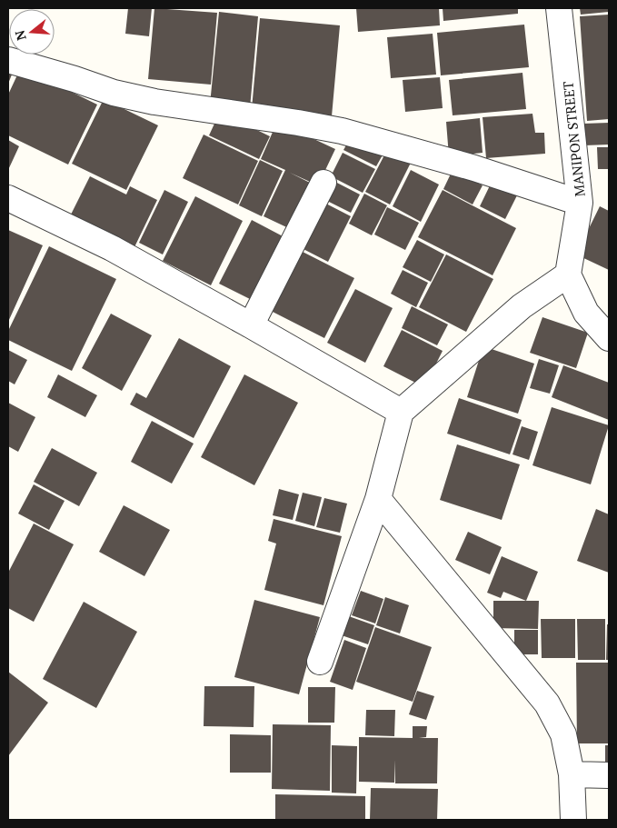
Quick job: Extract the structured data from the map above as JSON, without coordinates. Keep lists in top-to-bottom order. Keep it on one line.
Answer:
{"streets":{"street":["MANIPON STREET"]},"north":"left"}
